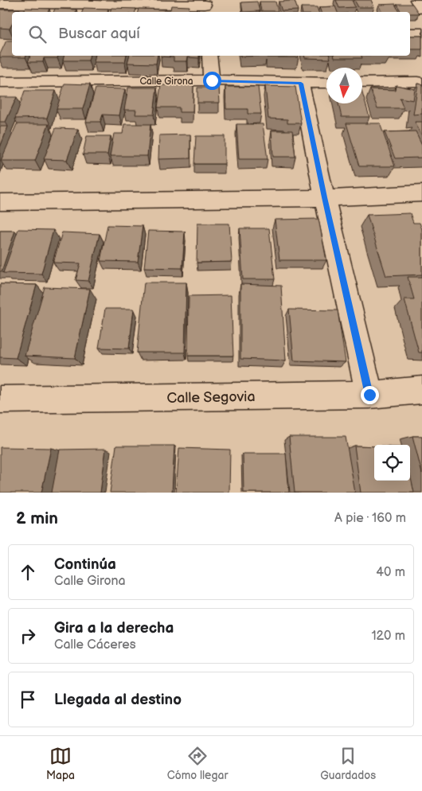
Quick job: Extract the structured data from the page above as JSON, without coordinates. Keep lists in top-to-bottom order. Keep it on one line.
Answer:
{"streets":{"street":["Calle Girona","Calle Segovia"]},"north":"bottom","page":{"search":"Buscar aquí","heading":["2 min","A pie · 160 m"],"list":[["Continúa","Calle Girona","40 m"],["Gira a la derecha","Calle Cáceres","120 m"],"Llegada al destino"],"nav":["Mapa","Cómo llegar","Guardados"]}}
